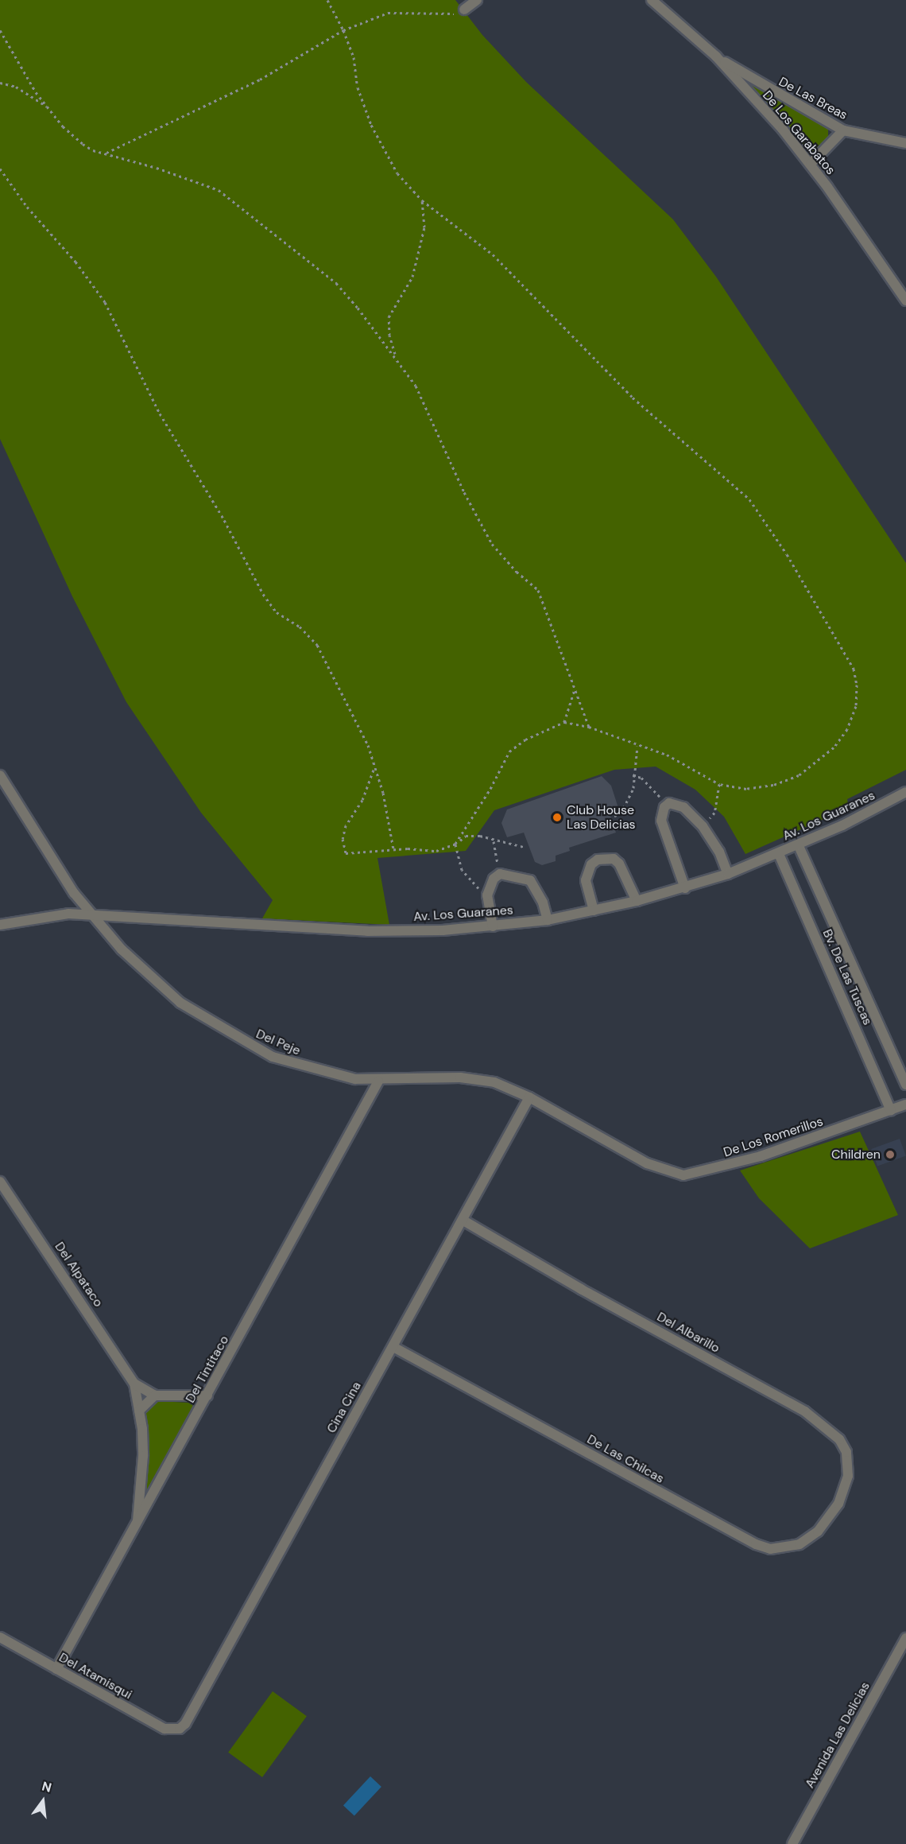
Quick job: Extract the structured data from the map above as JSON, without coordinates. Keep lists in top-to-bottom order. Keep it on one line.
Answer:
{"streets":{"street":["De Las Breas","De Los Garabatos","Av. Los Guaranes","Bv. De Las Tuscas","Del Peje","De Los Romerillos","Del Alpataco","Del Albarillo","Del Tintitaco","Cina Cina","De Las Chilcas","Del Atamisqui","Avenida Las Delicias"]},"crossings":[["De Las Breas","De Los Garabatos"],["Av. Los Guaranes","Bv. De Las Tuscas"],["Av. Los Guaranes","Del Peje"],["Bv. De Las Tuscas","De Los Romerillos"],["Del Peje","De Los Romerillos"],["Del Peje","Del Tintitaco"],["Del Peje","Cina Cina"],["Del Alpataco","Del Tintitaco"],["Del Albarillo","Cina Cina"],["Del Albarillo","De Las Chilcas"],["Del Tintitaco","Del Atamisqui"],["Cina Cina","De Las Chilcas"],["Cina Cina","Del Atamisqui"]],"places":["Club House Las Delicias","Children"],"north":"top"}
